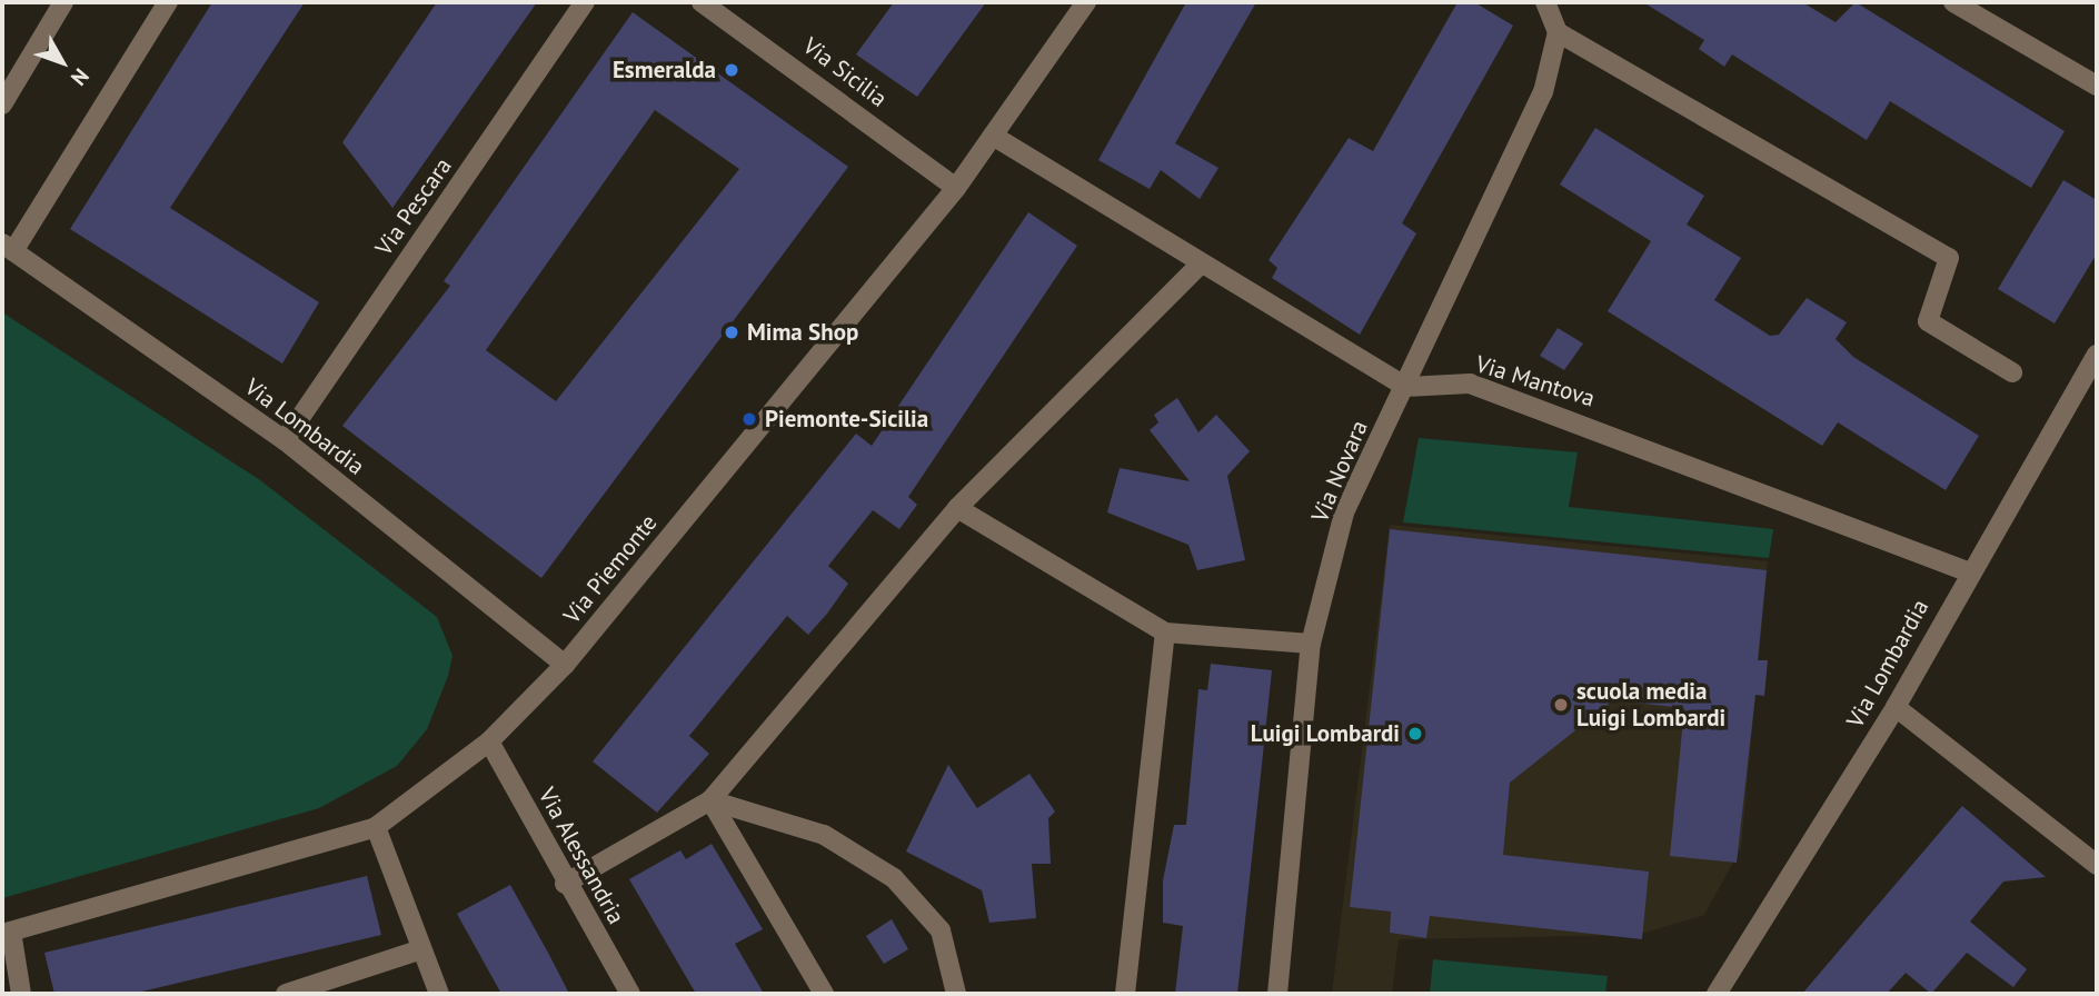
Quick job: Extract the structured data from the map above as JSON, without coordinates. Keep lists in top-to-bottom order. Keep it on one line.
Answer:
{"streets":{"street":["Via Sicilia","Via Pescara","Via Mantova","Via Lombardia","Via Novara","Via Piemonte","Via Alessandria"]},"crossings":[["Via Sicilia","Via Piemonte"],["Via Pescara","Via Lombardia"],["Via Mantova","Via Lombardia"],["Via Mantova","Via Novara"],["Via Lombardia","Via Piemonte"],["Via Piemonte","Via Alessandria"]],"places":["Esmeralda","Mima Shop","Piemonte-Sicilia","scuola media Luigi Lombardi","Luigi Lombardi"],"north":"bottom right"}
